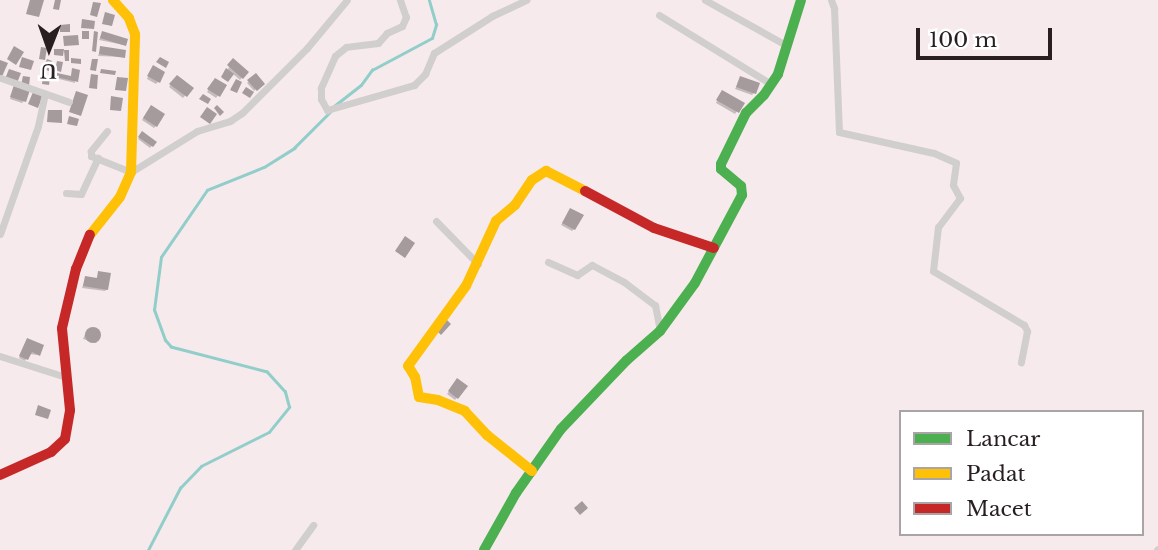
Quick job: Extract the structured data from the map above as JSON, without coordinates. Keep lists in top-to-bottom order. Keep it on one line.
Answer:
{"legend":["Lancar","Padat","Macet"],"scale_bar":"100 m","north":"bottom"}
